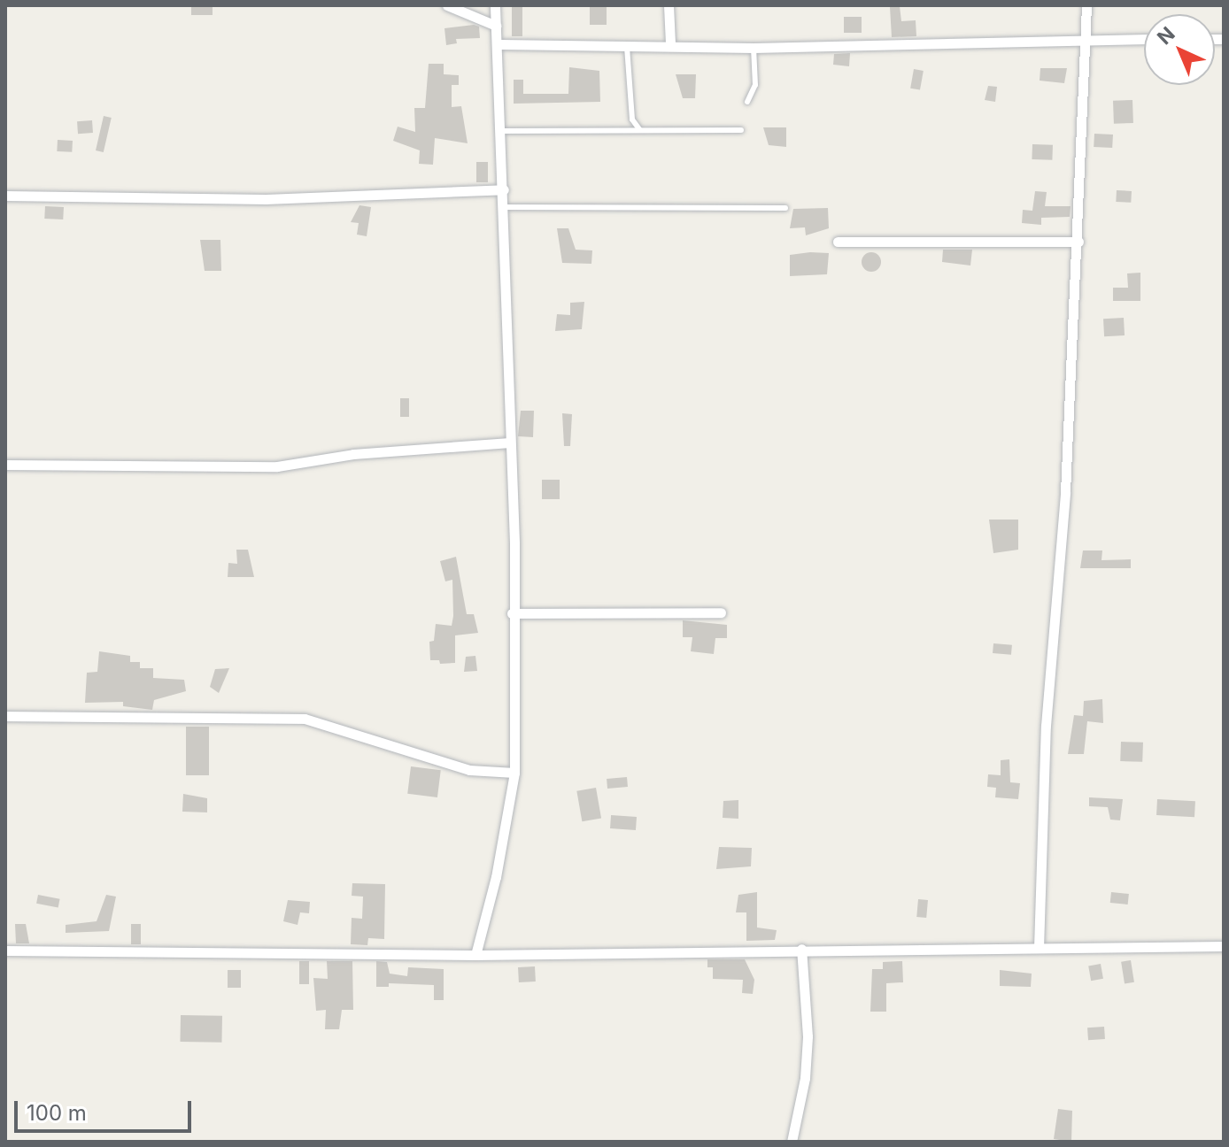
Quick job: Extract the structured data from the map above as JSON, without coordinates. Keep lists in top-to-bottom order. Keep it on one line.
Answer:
{"scale_bar":"100 m","north":"top left"}
